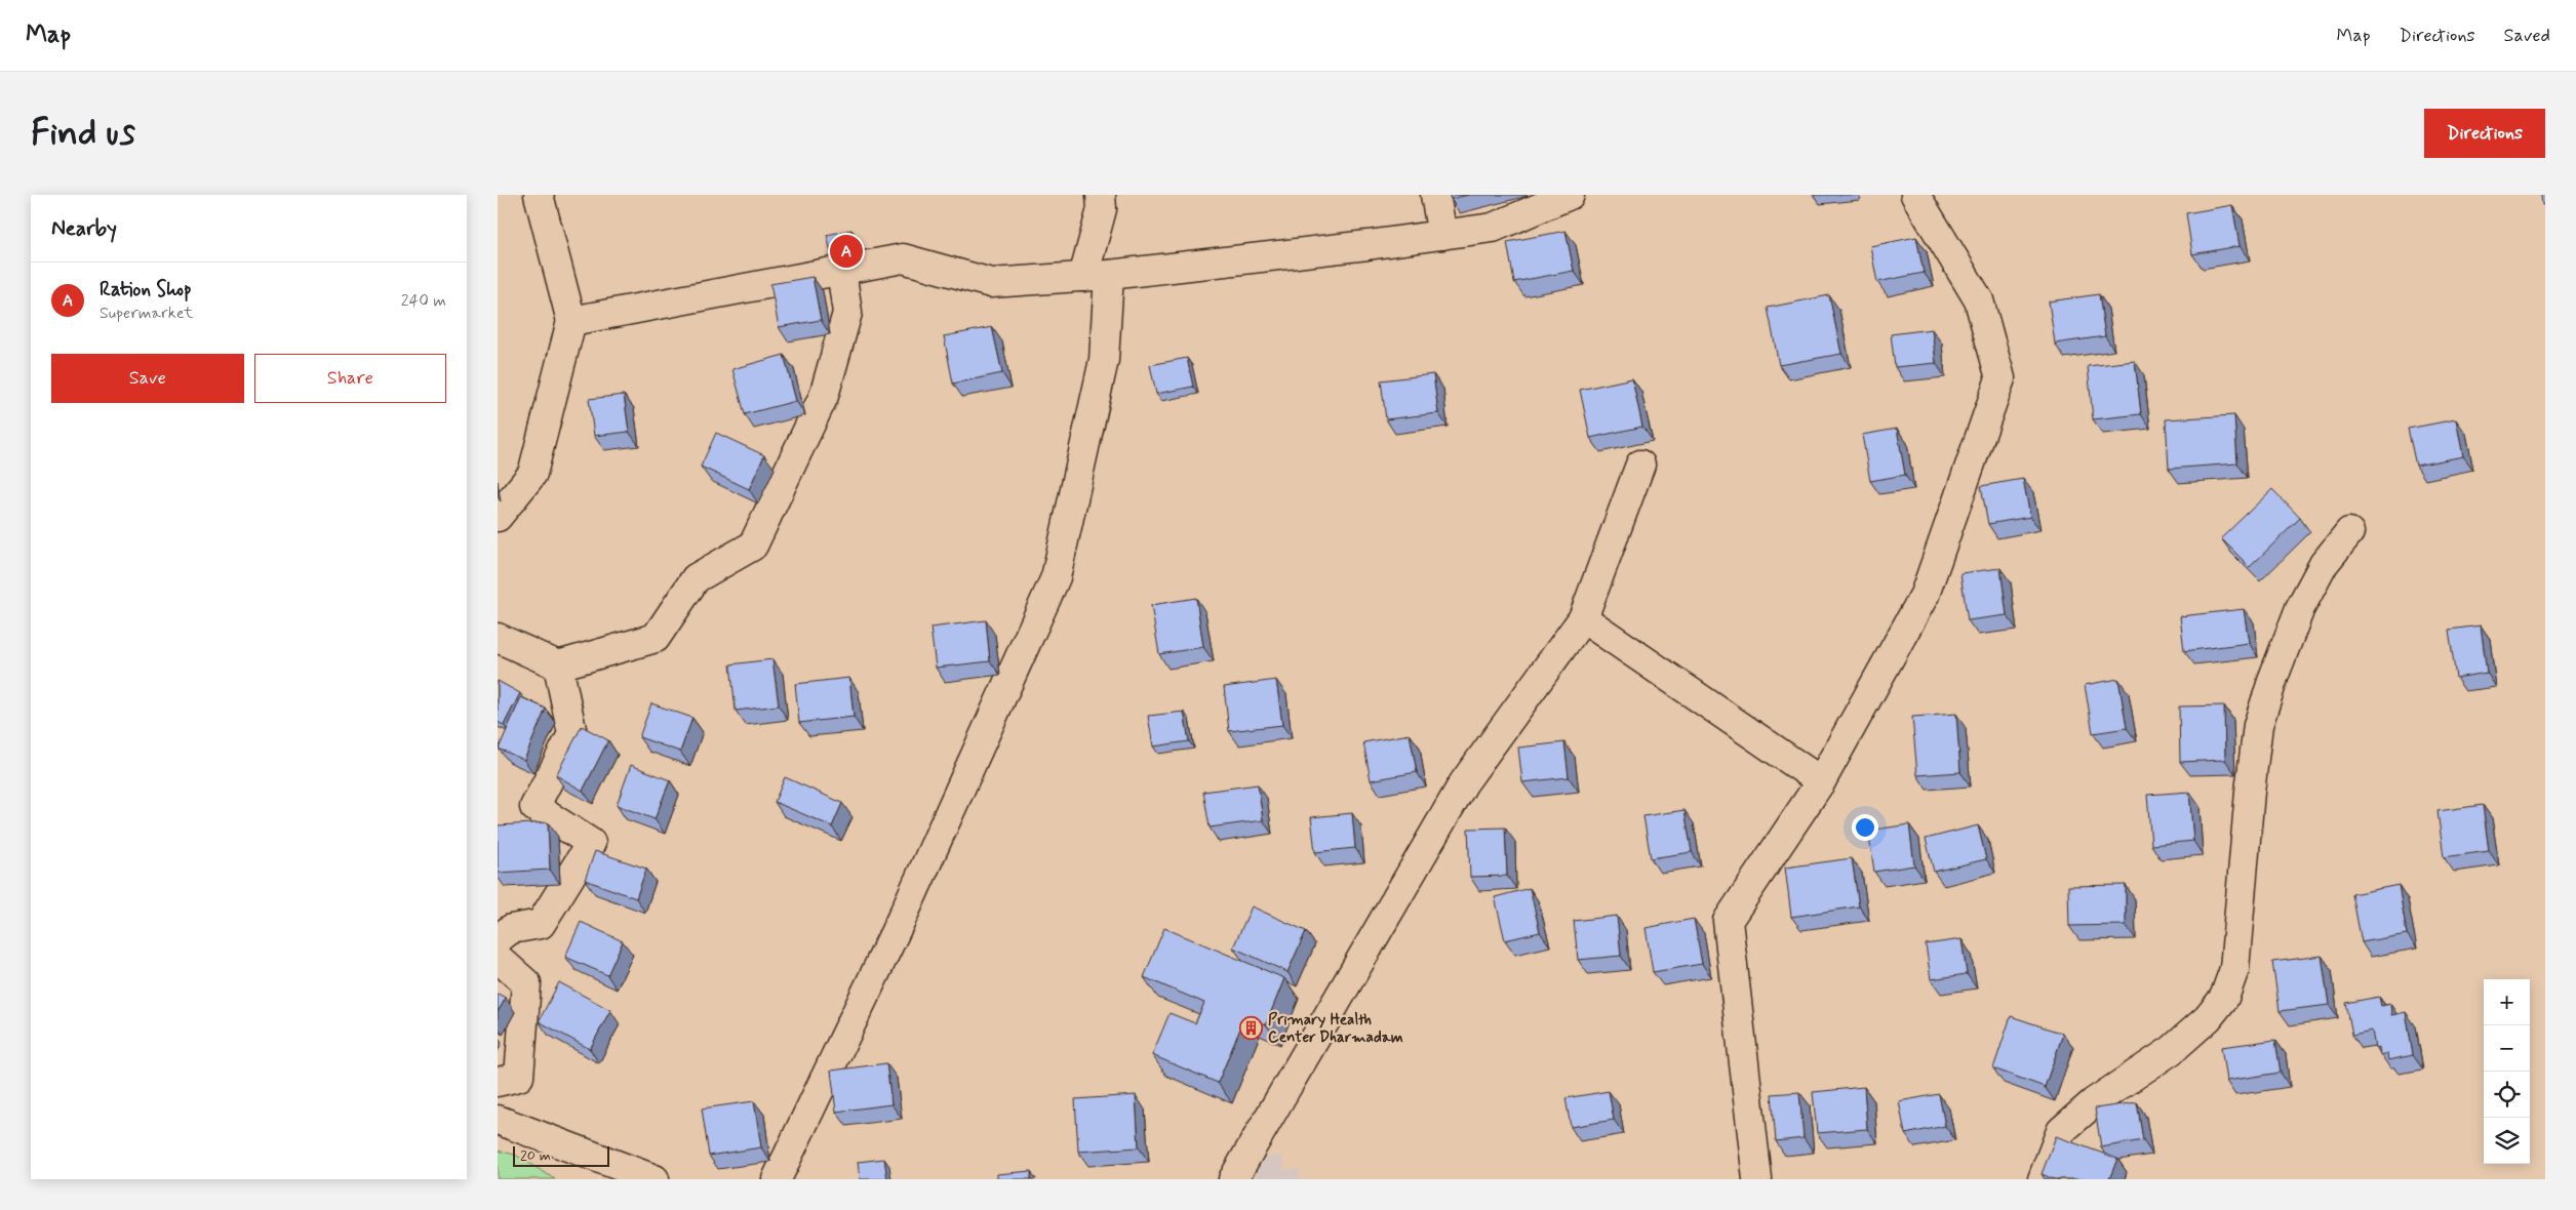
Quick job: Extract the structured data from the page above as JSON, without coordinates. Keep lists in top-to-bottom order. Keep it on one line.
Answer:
{"places":{"building":["Primary Health Center Dharmadam"]},"scale_bar":"20 m","page":{"header":"Map","nav":["Map","Directions","Saved"],"buttons":["Directions",["Save","Share"]],"title":"Find us","heading":"Nearby","pins":"A","list":[{"mark":"A","name":"Ration Shop","note":"Supermarket","value":"240 m"}],"map_buttons":["+","−"],"scale":"20 m"}}
